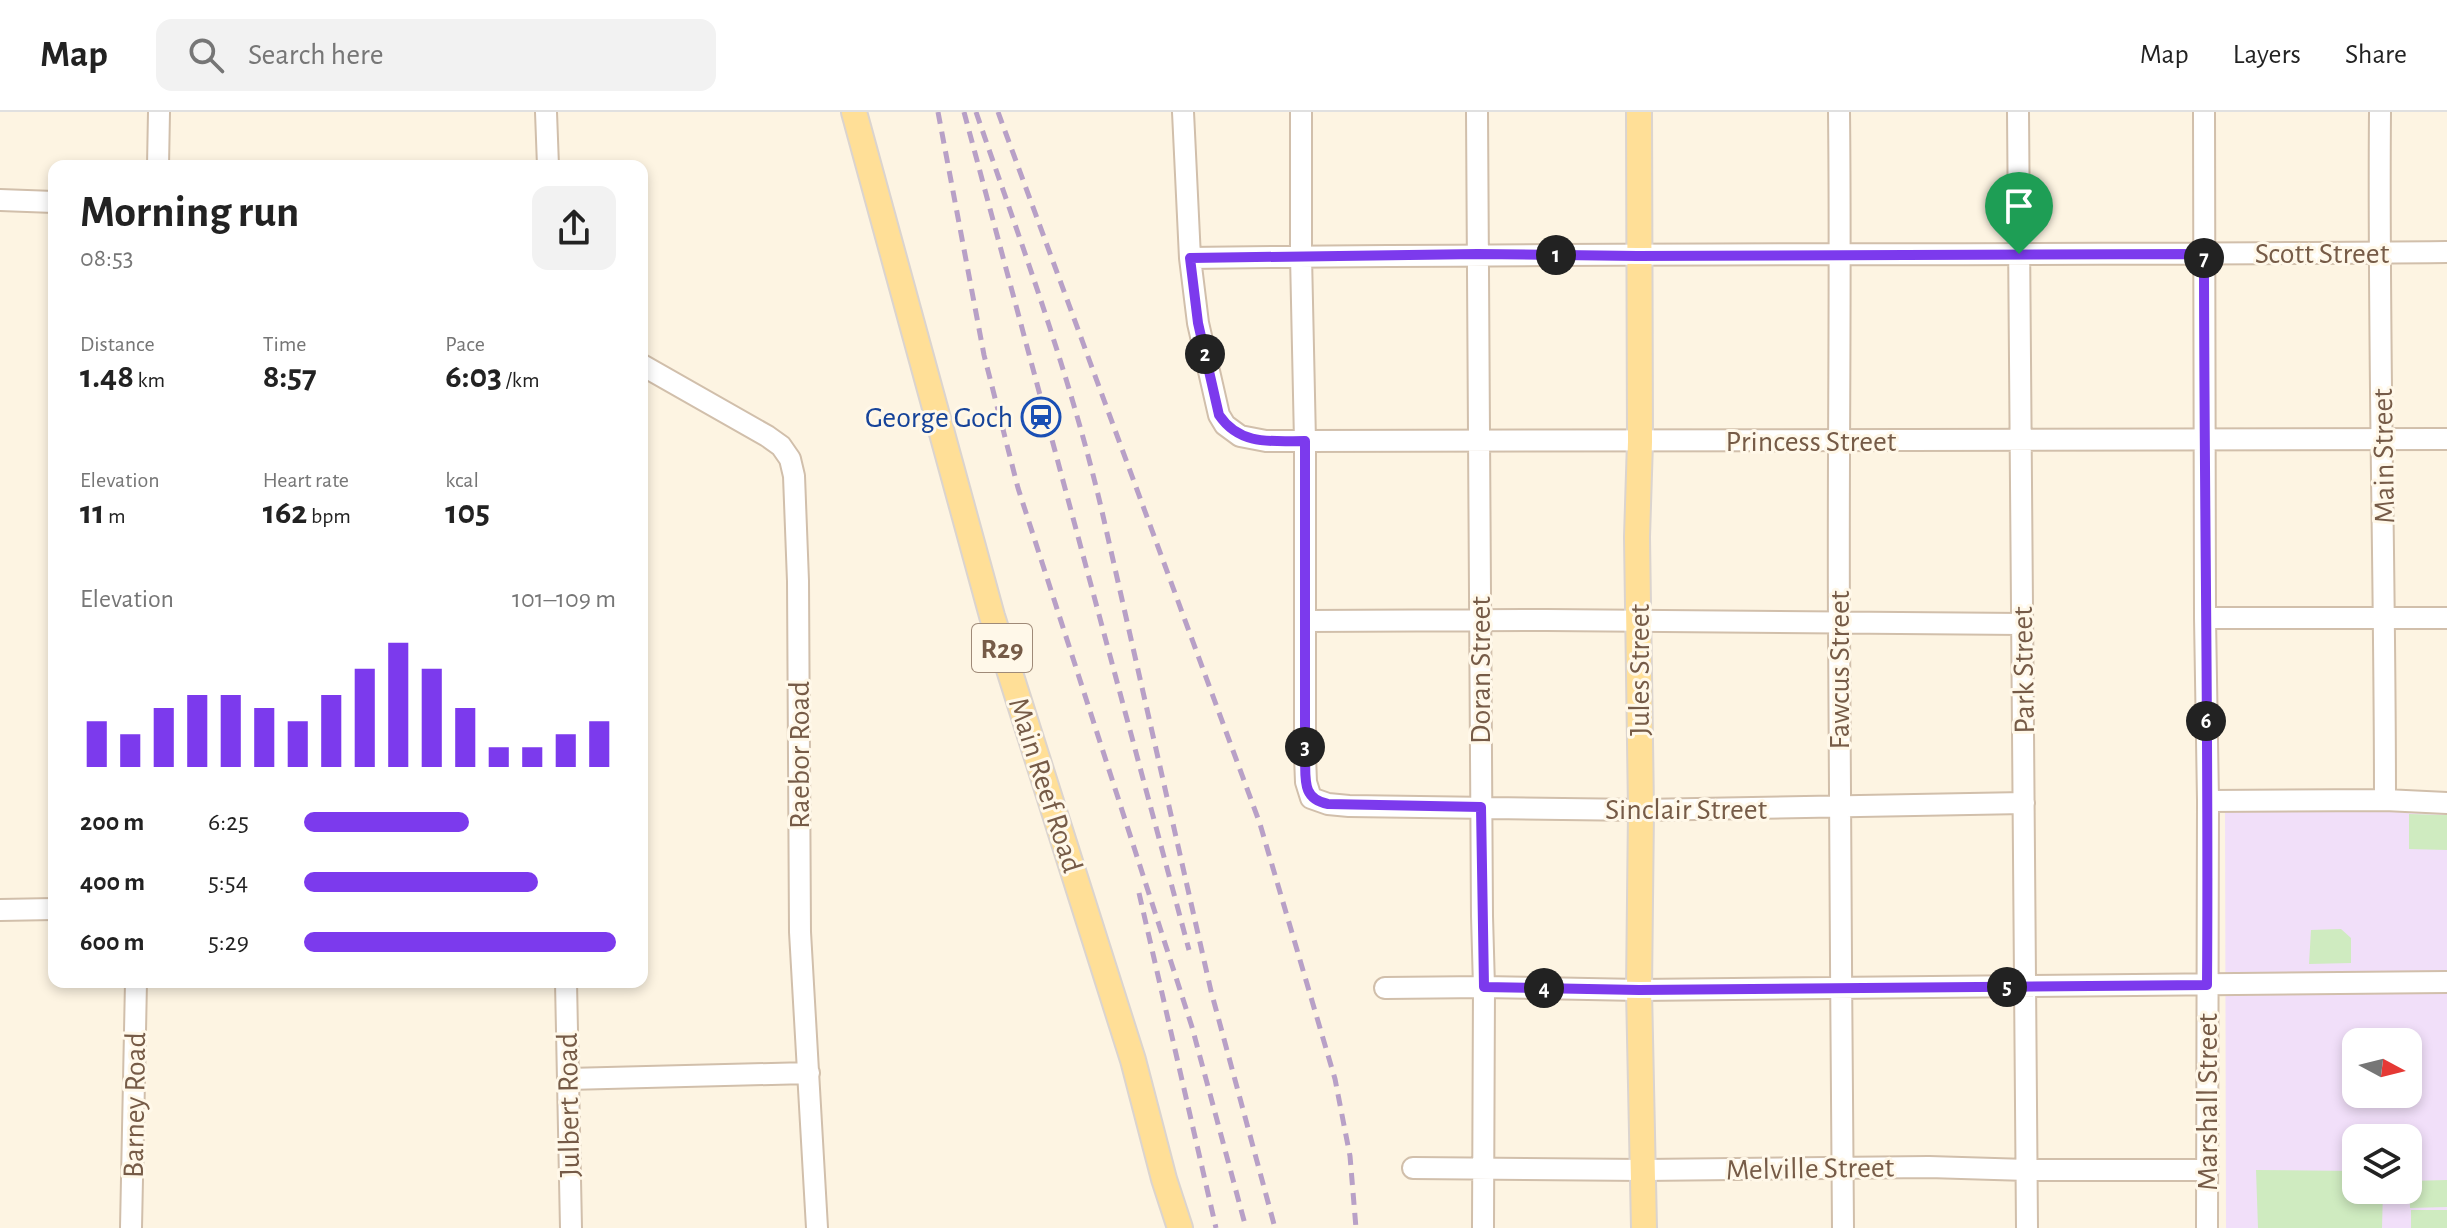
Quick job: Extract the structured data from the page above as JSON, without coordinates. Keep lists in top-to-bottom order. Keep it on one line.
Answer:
{"streets":{"main road":["R29","Jules Street","Main Reef Road"],"street":["Scott Street","Princess Street","Main Street","Doran Street","Fawcus Street","Park Street","Raebor Road","Sinclair Street","Marshall Street","Barney Road","Julbert Road","Melville Street"]},"crossings":[["Scott Street","Princess Street"],["Scott Street","Main Street"],["Scott Street","Doran Street"],["Scott Street","Jules Street"],["Scott Street","Fawcus Street"],["Scott Street","Park Street"],["Scott Street","Sinclair Street"],["Scott Street","Marshall Street"],["Princess Street","Main Street"],["Princess Street","Doran Street"],["Princess Street","Jules Street"],["Princess Street","Fawcus Street"],["Princess Street","Park Street"],["Princess Street","Sinclair Street"],["Princess Street","Marshall Street"],["Doran Street","Sinclair Street"],["Doran Street","Melville Street"],["Jules Street","Sinclair Street"],["Jules Street","Melville Street"],["Fawcus Street","Sinclair Street"],["Fawcus Street","Melville Street"],["Park Street","Sinclair Street"],["Park Street","Melville Street"],["Marshall Street","Melville Street"]],"places":{"station":["George Goch"]},"north":"right","page":{"header":"Map","search":"Search here","nav":["Map","Layers","Share"],"heading":["Morning run","08:53"],"pins":["1","7","2","6","3","5","4"],"stats":[["Distance","1.48 km"],["Time","8:57"],["Pace","6:03 /km"],["Elevation","11 m"],["Heart rate","162 bpm"],["kcal","105"]],"chart":["Elevation","101–109 m"],"list":[{"name":"200 m","note":"6:25"},{"name":"400 m","note":"5:54"},{"name":"600 m","note":"5:29"}]}}
